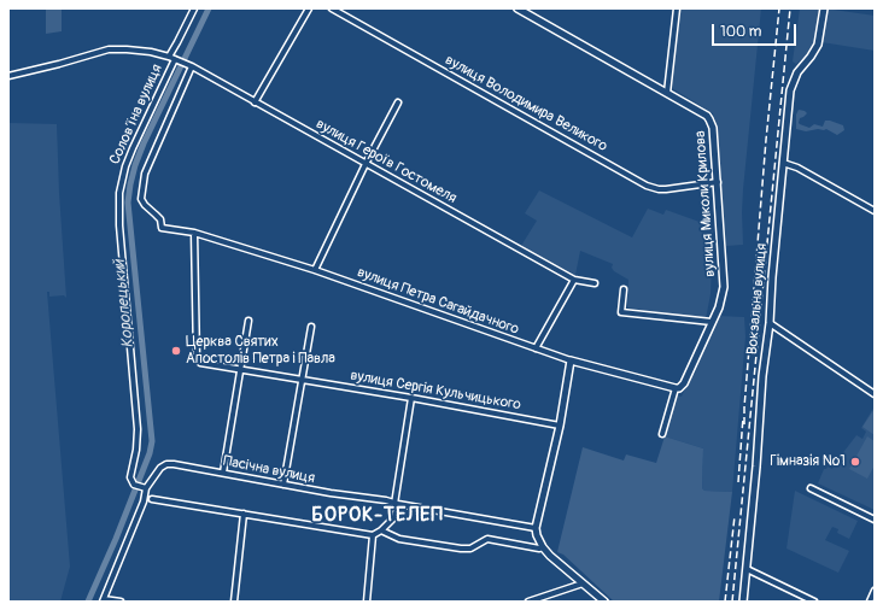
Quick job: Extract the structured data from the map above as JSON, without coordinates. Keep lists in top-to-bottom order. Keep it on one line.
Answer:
{"streets":{"street":["вулиця Володимира Великого","Соловʼїна вулиця","вулиця Героїв Гостомеля","вулиця Миколи Крилова","Вокзальна вулиця","вулиця Петра Сагайдачного","вулиця Сергія Кульчицького","Пасічна вулиця"]},"crossings":[["вулиця Володимира Великого","вулиця Миколи Крилова"],["Соловʼїна вулиця","вулиця Героїв Гостомеля"],["Соловʼїна вулиця","Пасічна вулиця"],["вулиця Героїв Гостомеля","вулиця Петра Сагайдачного"],["вулиця Миколи Крилова","вулиця Петра Сагайдачного"],["вулиця Петра Сагайдачного","вулиця Сергія Кульчицького"]],"districts":["БОРОК-ТЕЛЕП"],"water":["Коропецький"],"places":["Церква Святих Апостолів Петра і Павла","Гімназія №1"],"scale_bar":"100 m"}
